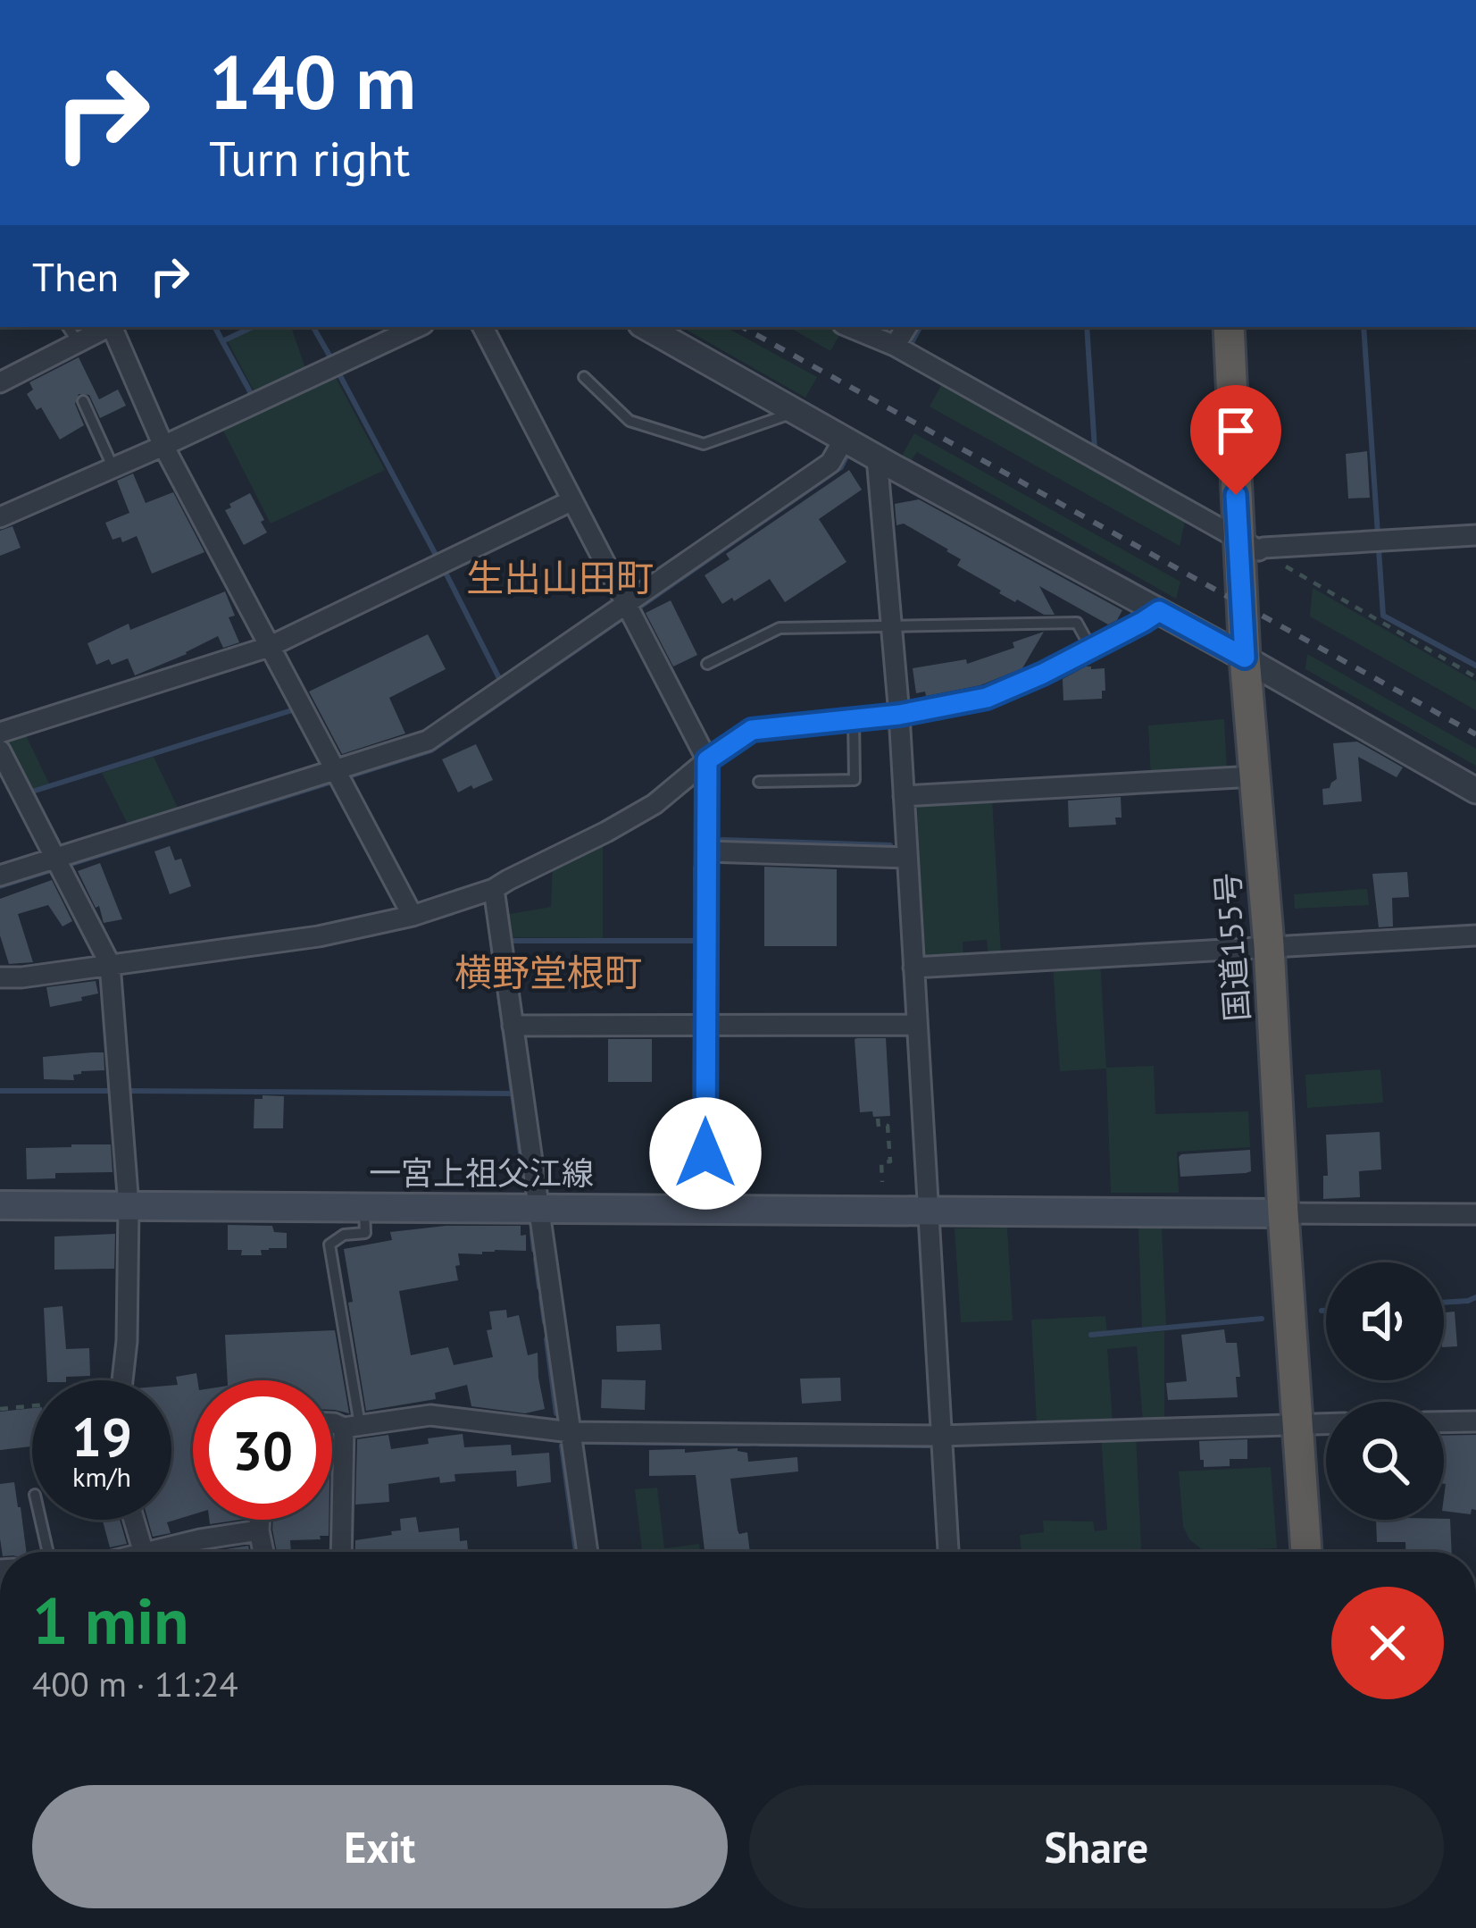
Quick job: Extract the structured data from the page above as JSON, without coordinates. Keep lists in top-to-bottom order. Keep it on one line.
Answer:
{"streets":{"highway":["国道155号"],"main road":["一宮上祖父江線"]},"crossings":[["国道155号","一宮上祖父江線"]],"districts":["生出山田町","横野堂根町"],"page":{"turn":["140 m","Turn right"],"then":"Then","speed":"19 km/h","limit":"30","heading":["1 min","400 m · 11:24"],"buttons":["Exit","Share"]}}
